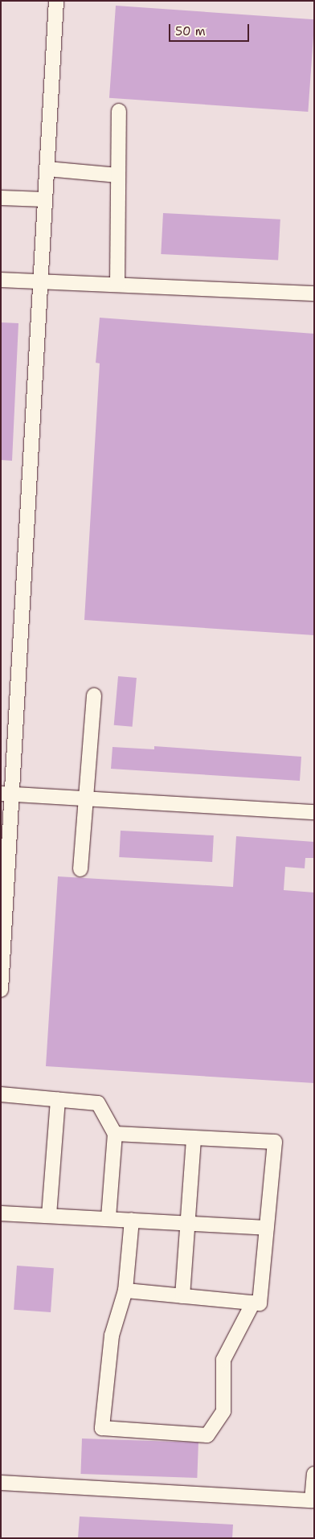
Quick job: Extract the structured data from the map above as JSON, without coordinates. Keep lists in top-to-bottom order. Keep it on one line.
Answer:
{"scale_bar":"50 m"}
